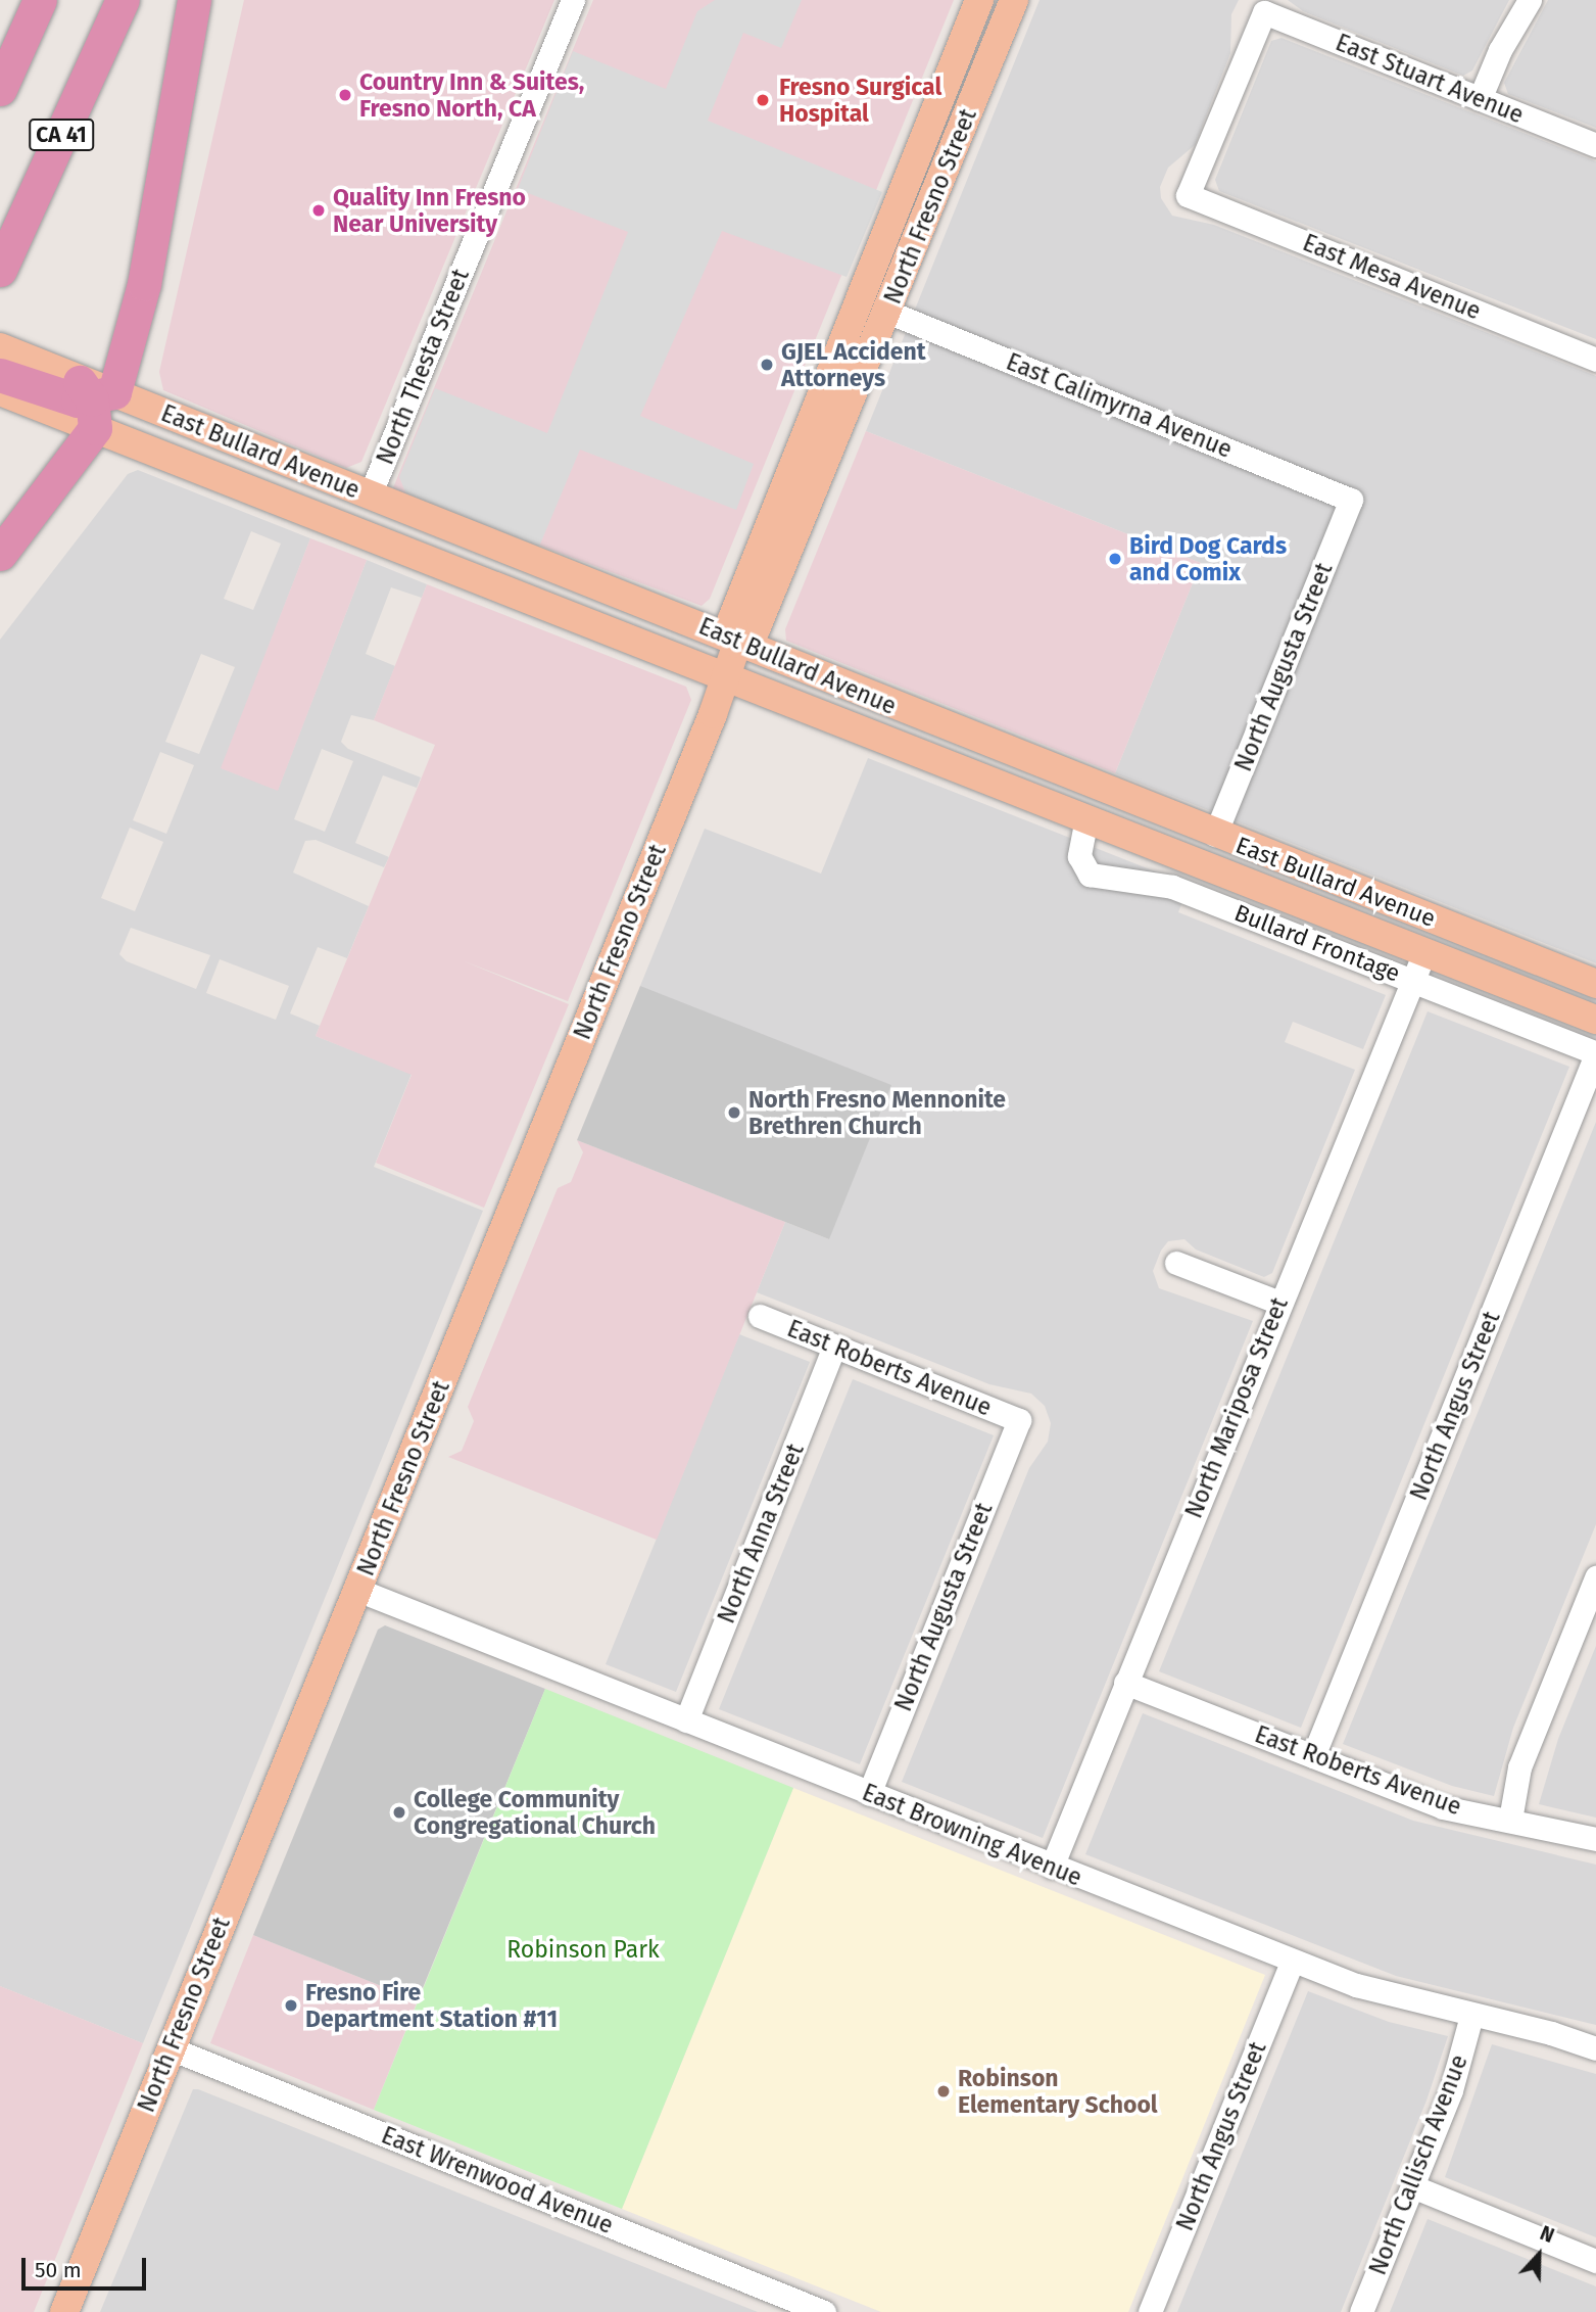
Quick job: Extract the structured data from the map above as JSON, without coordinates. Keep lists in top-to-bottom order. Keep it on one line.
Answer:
{"streets":{"highway":["CA 41"],"main road":["North Fresno Street","East Bullard Avenue"],"street":["East Stuart Avenue","East Mesa Avenue","North Thesta Street","East Calimyrna Avenue","North Augusta Street","Bullard Frontage","East Roberts Avenue","North Angus Street","North Mariposa Street","North Anna Street","East Browning Avenue","North Callisch Avenue","East Wrenwood Avenue"]},"crossings":[["East Stuart Avenue","East Mesa Avenue"],["North Fresno Street","East Calimyrna Avenue"],["North Fresno Street","East Bullard Avenue"],["North Fresno Street","East Browning Avenue"],["North Fresno Street","East Wrenwood Avenue"],["North Thesta Street","East Bullard Avenue"],["East Calimyrna Avenue","North Augusta Street"],["East Bullard Avenue","North Augusta Street"],["East Bullard Avenue","Bullard Frontage"],["East Bullard Avenue","North Mariposa Street"],["North Augusta Street","East Roberts Avenue"],["North Augusta Street","East Browning Avenue"],["Bullard Frontage","North Angus Street"],["Bullard Frontage","North Mariposa Street"],["East Roberts Avenue","North Angus Street"],["East Roberts Avenue","North Mariposa Street"],["East Roberts Avenue","North Anna Street"],["North Angus Street","East Browning Avenue"],["North Mariposa Street","East Browning Avenue"],["North Anna Street","East Browning Avenue"],["East Browning Avenue","North Callisch Avenue"]],"parks":["Robinson Park"],"places":["Country Inn & Suites, Fresno North, CA","Fresno Surgical Hospital","Quality Inn Fresno Near University","GJEL Accident Attorneys","Bird Dog Cards and Comix","North Fresno Mennonite Brethren Church","College Community Congregational Church","Fresno Fire Department Station #11","Robinson Elementary School"],"scale_bar":"50 m","north":"top"}
